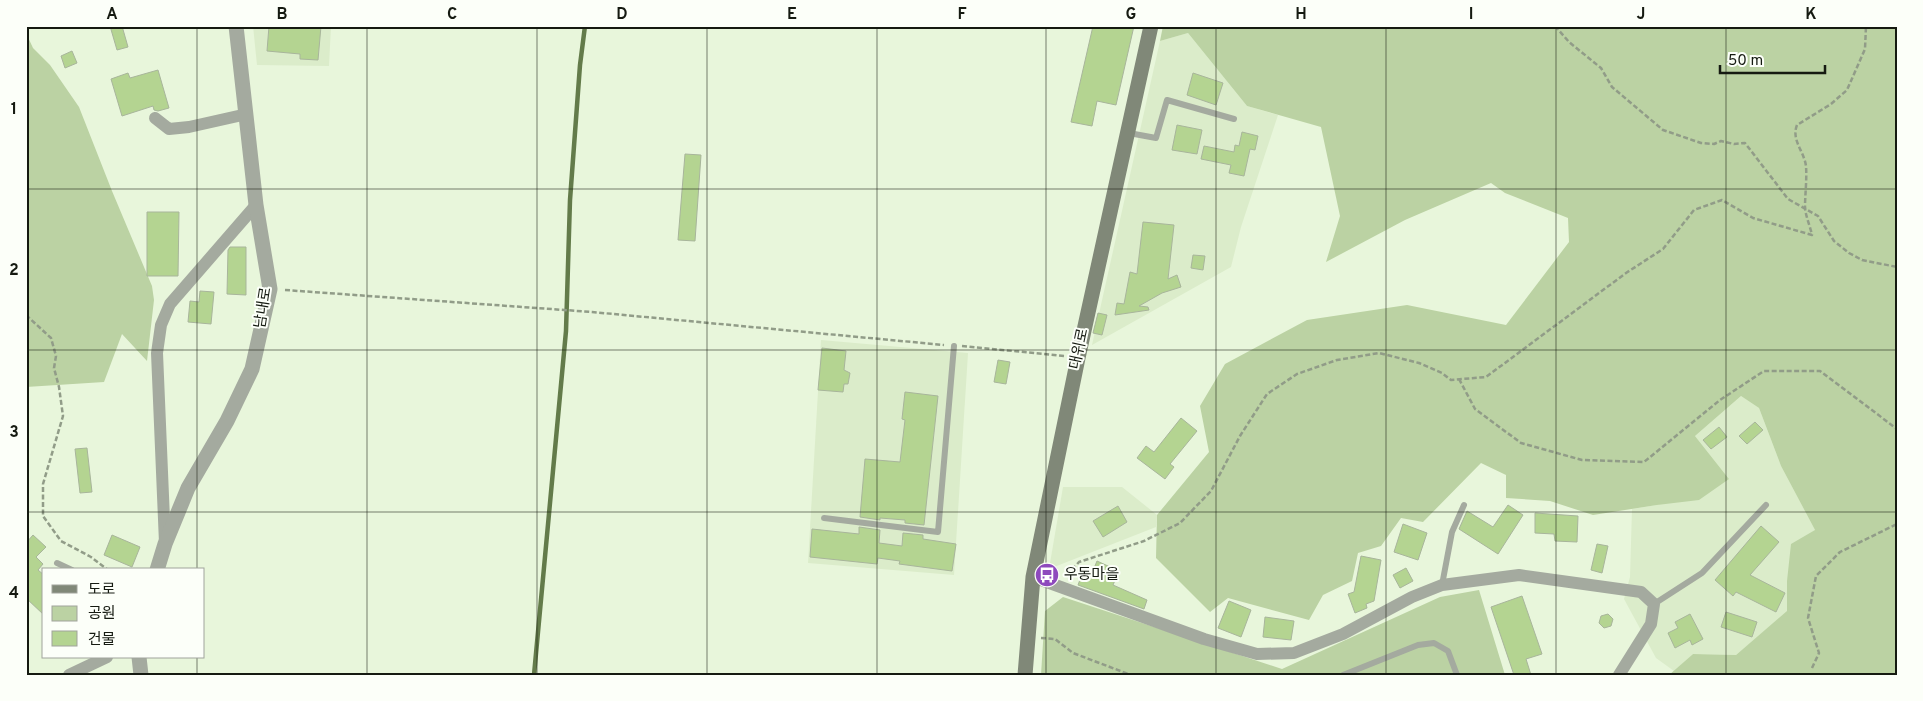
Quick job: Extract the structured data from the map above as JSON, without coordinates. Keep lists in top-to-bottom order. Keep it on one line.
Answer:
{"streets":{"main road":["대위로"],"street":["남내로"]},"places":{"bus stop":["우동마을"]},"legend":["도로","공원","건물"],"scale_bar":"50 m","grid":{"columns":["A","B","C","D","E","F","G","H","I","J","K"],"rows":["1","2","3","4"]}}
